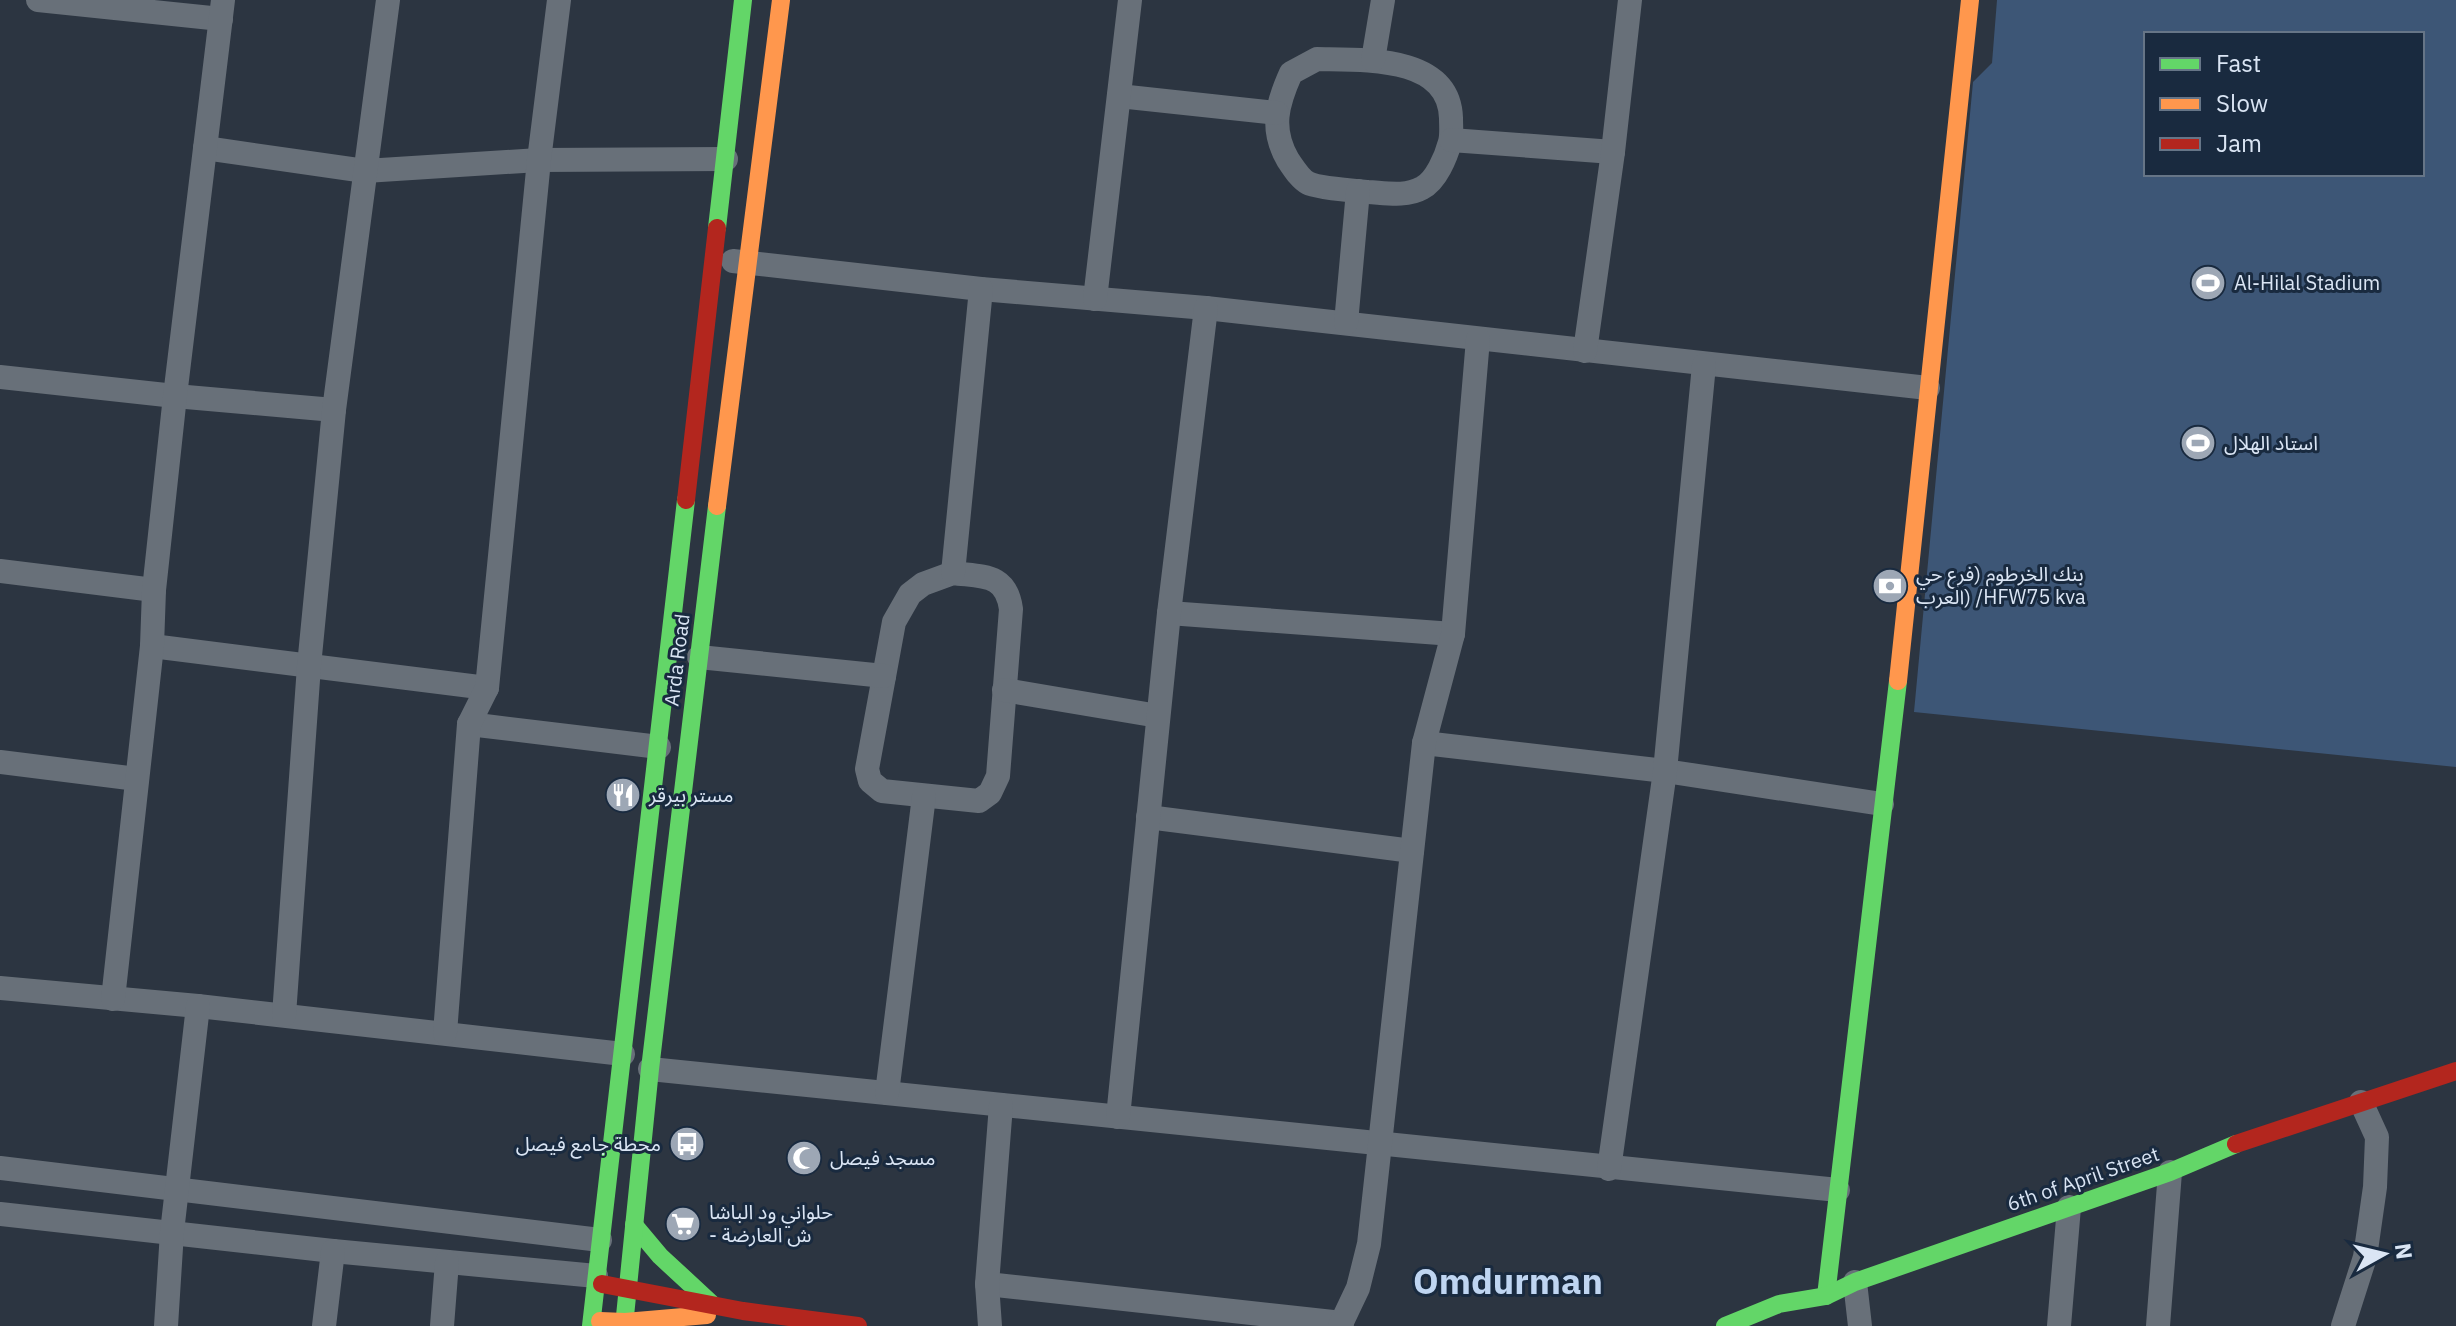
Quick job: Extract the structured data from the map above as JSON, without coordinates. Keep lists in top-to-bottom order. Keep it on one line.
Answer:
{"streets":{"main road":["Arda Road","6th of April Street"]},"districts":["Omdurman"],"places":{"sports":["Al-Hilal Stadium","استاد الهلال"],"bank":["بنك الخرطوم (فرع حي العرب) /HFW75 kva"],"restaurant":["مستر بيرقر"],"bus stop":["محطة جامع فيصل"],"mosque":["مسجد فيصل"],"supermarket":["حلواني ود الباشا - ش العارضة"]},"legend":["Fast","Slow","Jam"],"north":"right"}
